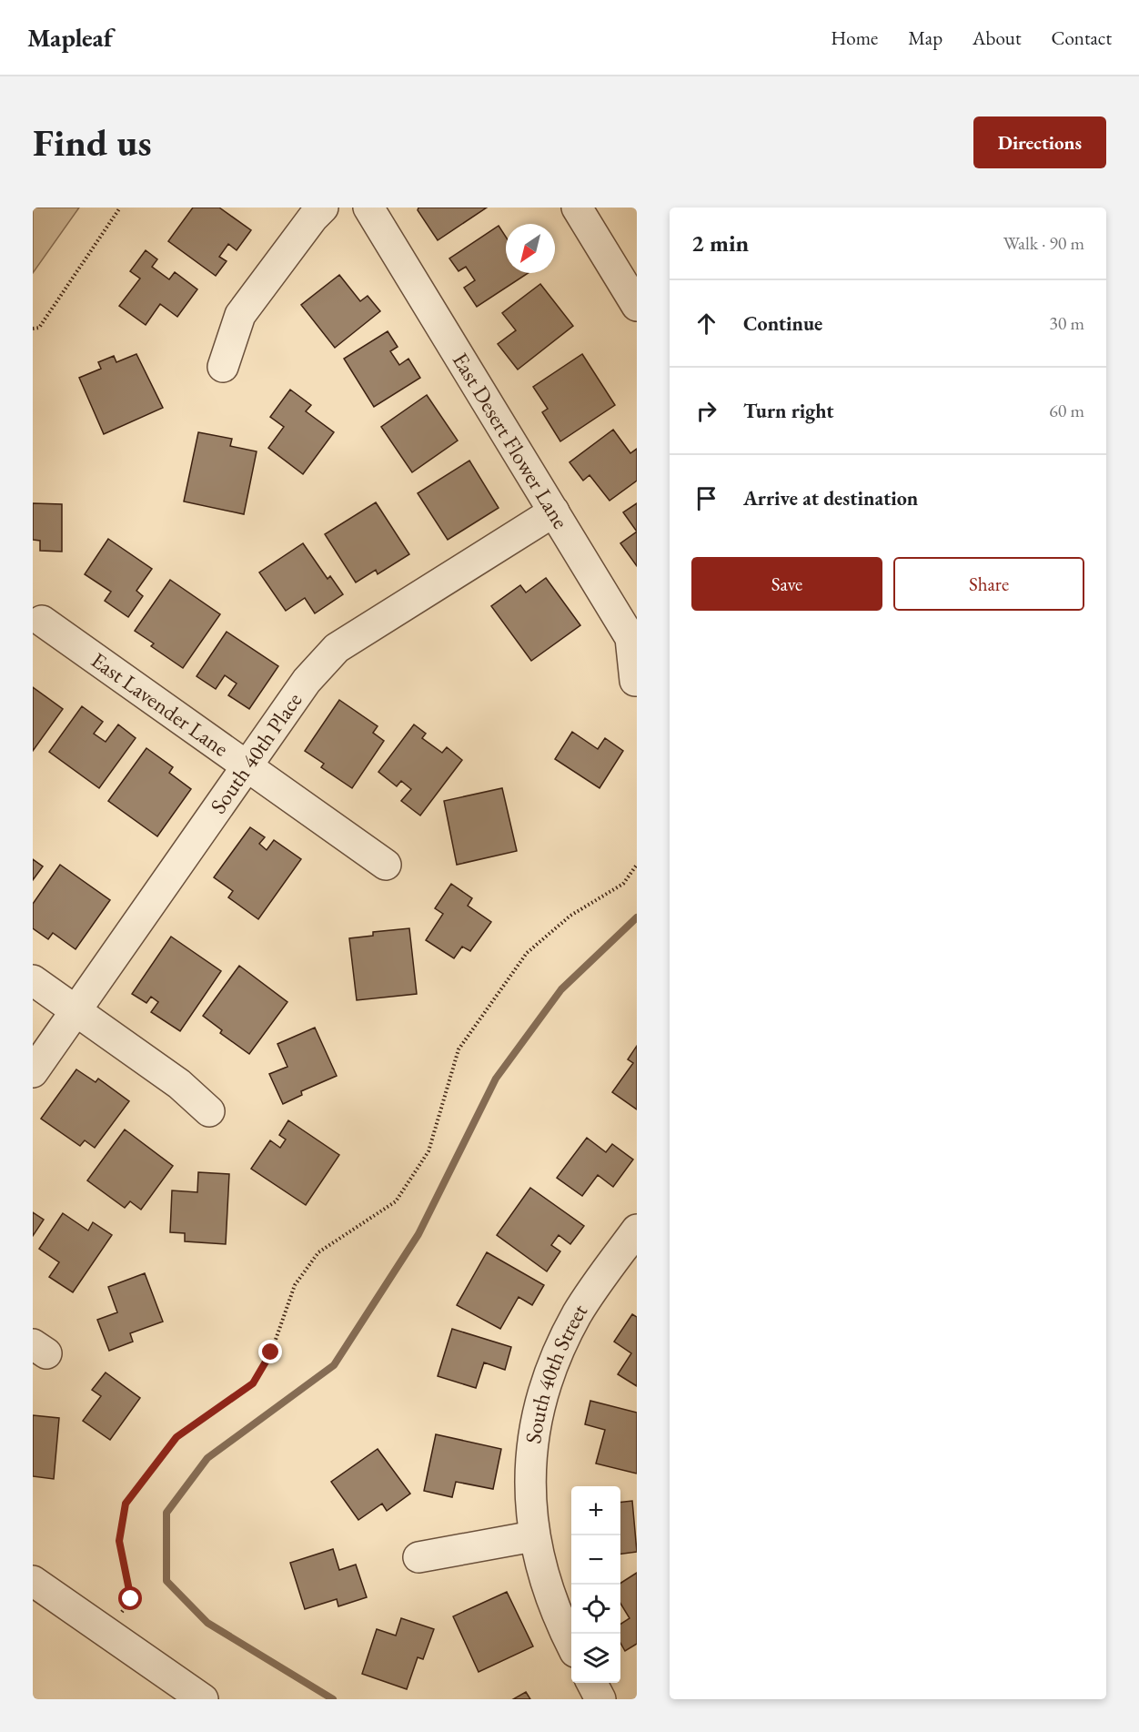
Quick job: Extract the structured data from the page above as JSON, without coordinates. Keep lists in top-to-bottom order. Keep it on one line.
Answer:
{"streets":{"street":["East Desert Flower Lane","East Lavender Lane","South 40th Place","South 40th Street"]},"crossings":[["East Desert Flower Lane","South 40th Place"],["East Lavender Lane","South 40th Place"]],"north":"bottom left","page":{"header":"Mapleaf","nav":["Home","Map","About","Contact"],"buttons":["Directions",["Save","Share"]],"title":"Find us","heading":["2 min","Walk · 90 m"],"list":[["Continue","30 m"],["Turn right","60 m"],"Arrive at destination"],"map_buttons":["+","−"]}}
